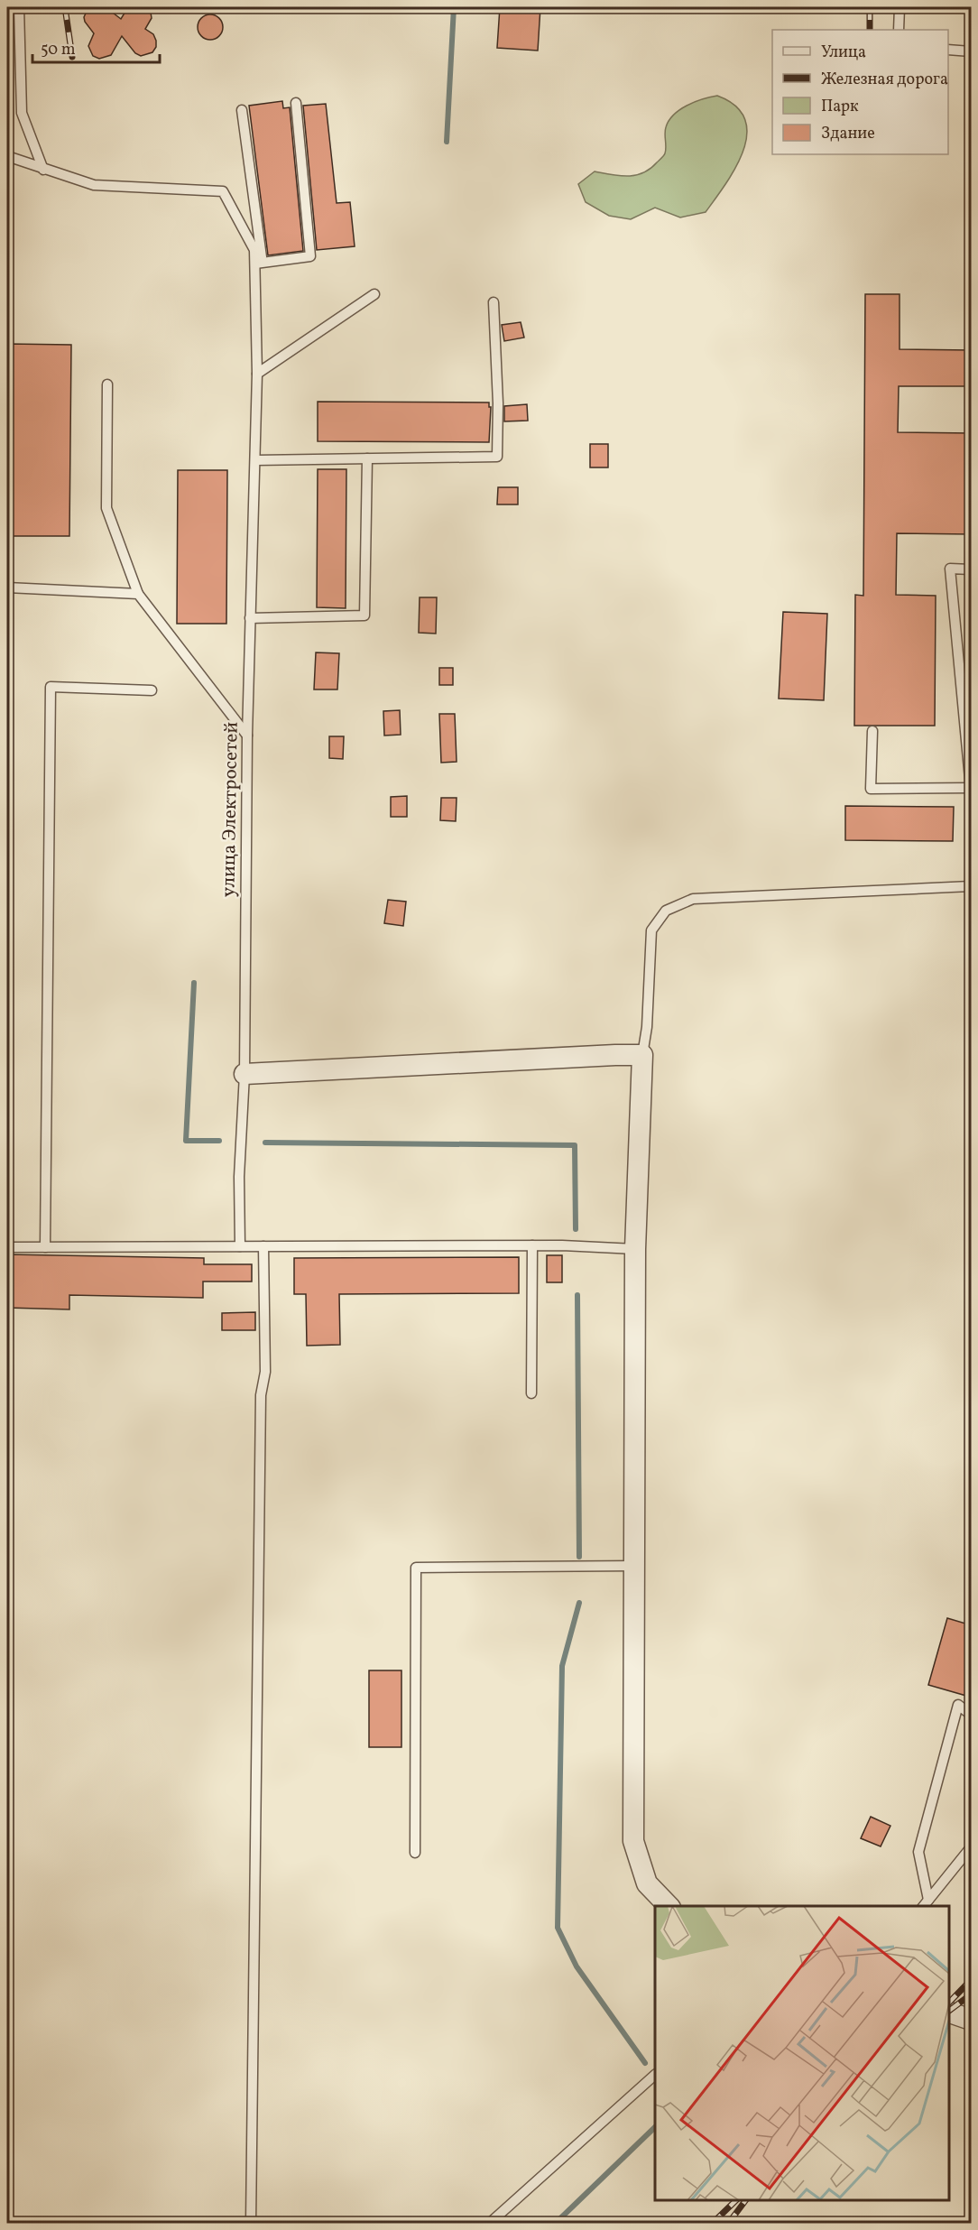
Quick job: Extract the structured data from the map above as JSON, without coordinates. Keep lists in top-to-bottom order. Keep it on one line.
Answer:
{"streets":{"lane":["улица Электросетей"]},"legend":["Улица","Железная дорога","Парк","Здание"],"scale_bar":"50 m"}
